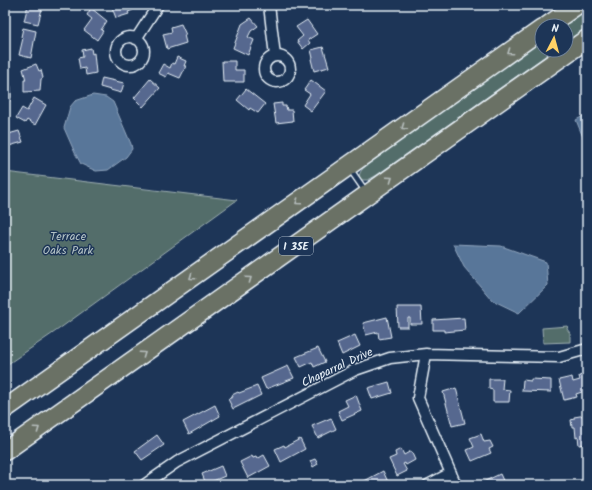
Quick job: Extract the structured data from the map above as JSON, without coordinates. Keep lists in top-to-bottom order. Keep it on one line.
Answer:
{"streets":{"highway":["I 35E"],"street":["Chaparral Drive"]},"parks":["Terrace Oaks Park"],"north":"top"}
